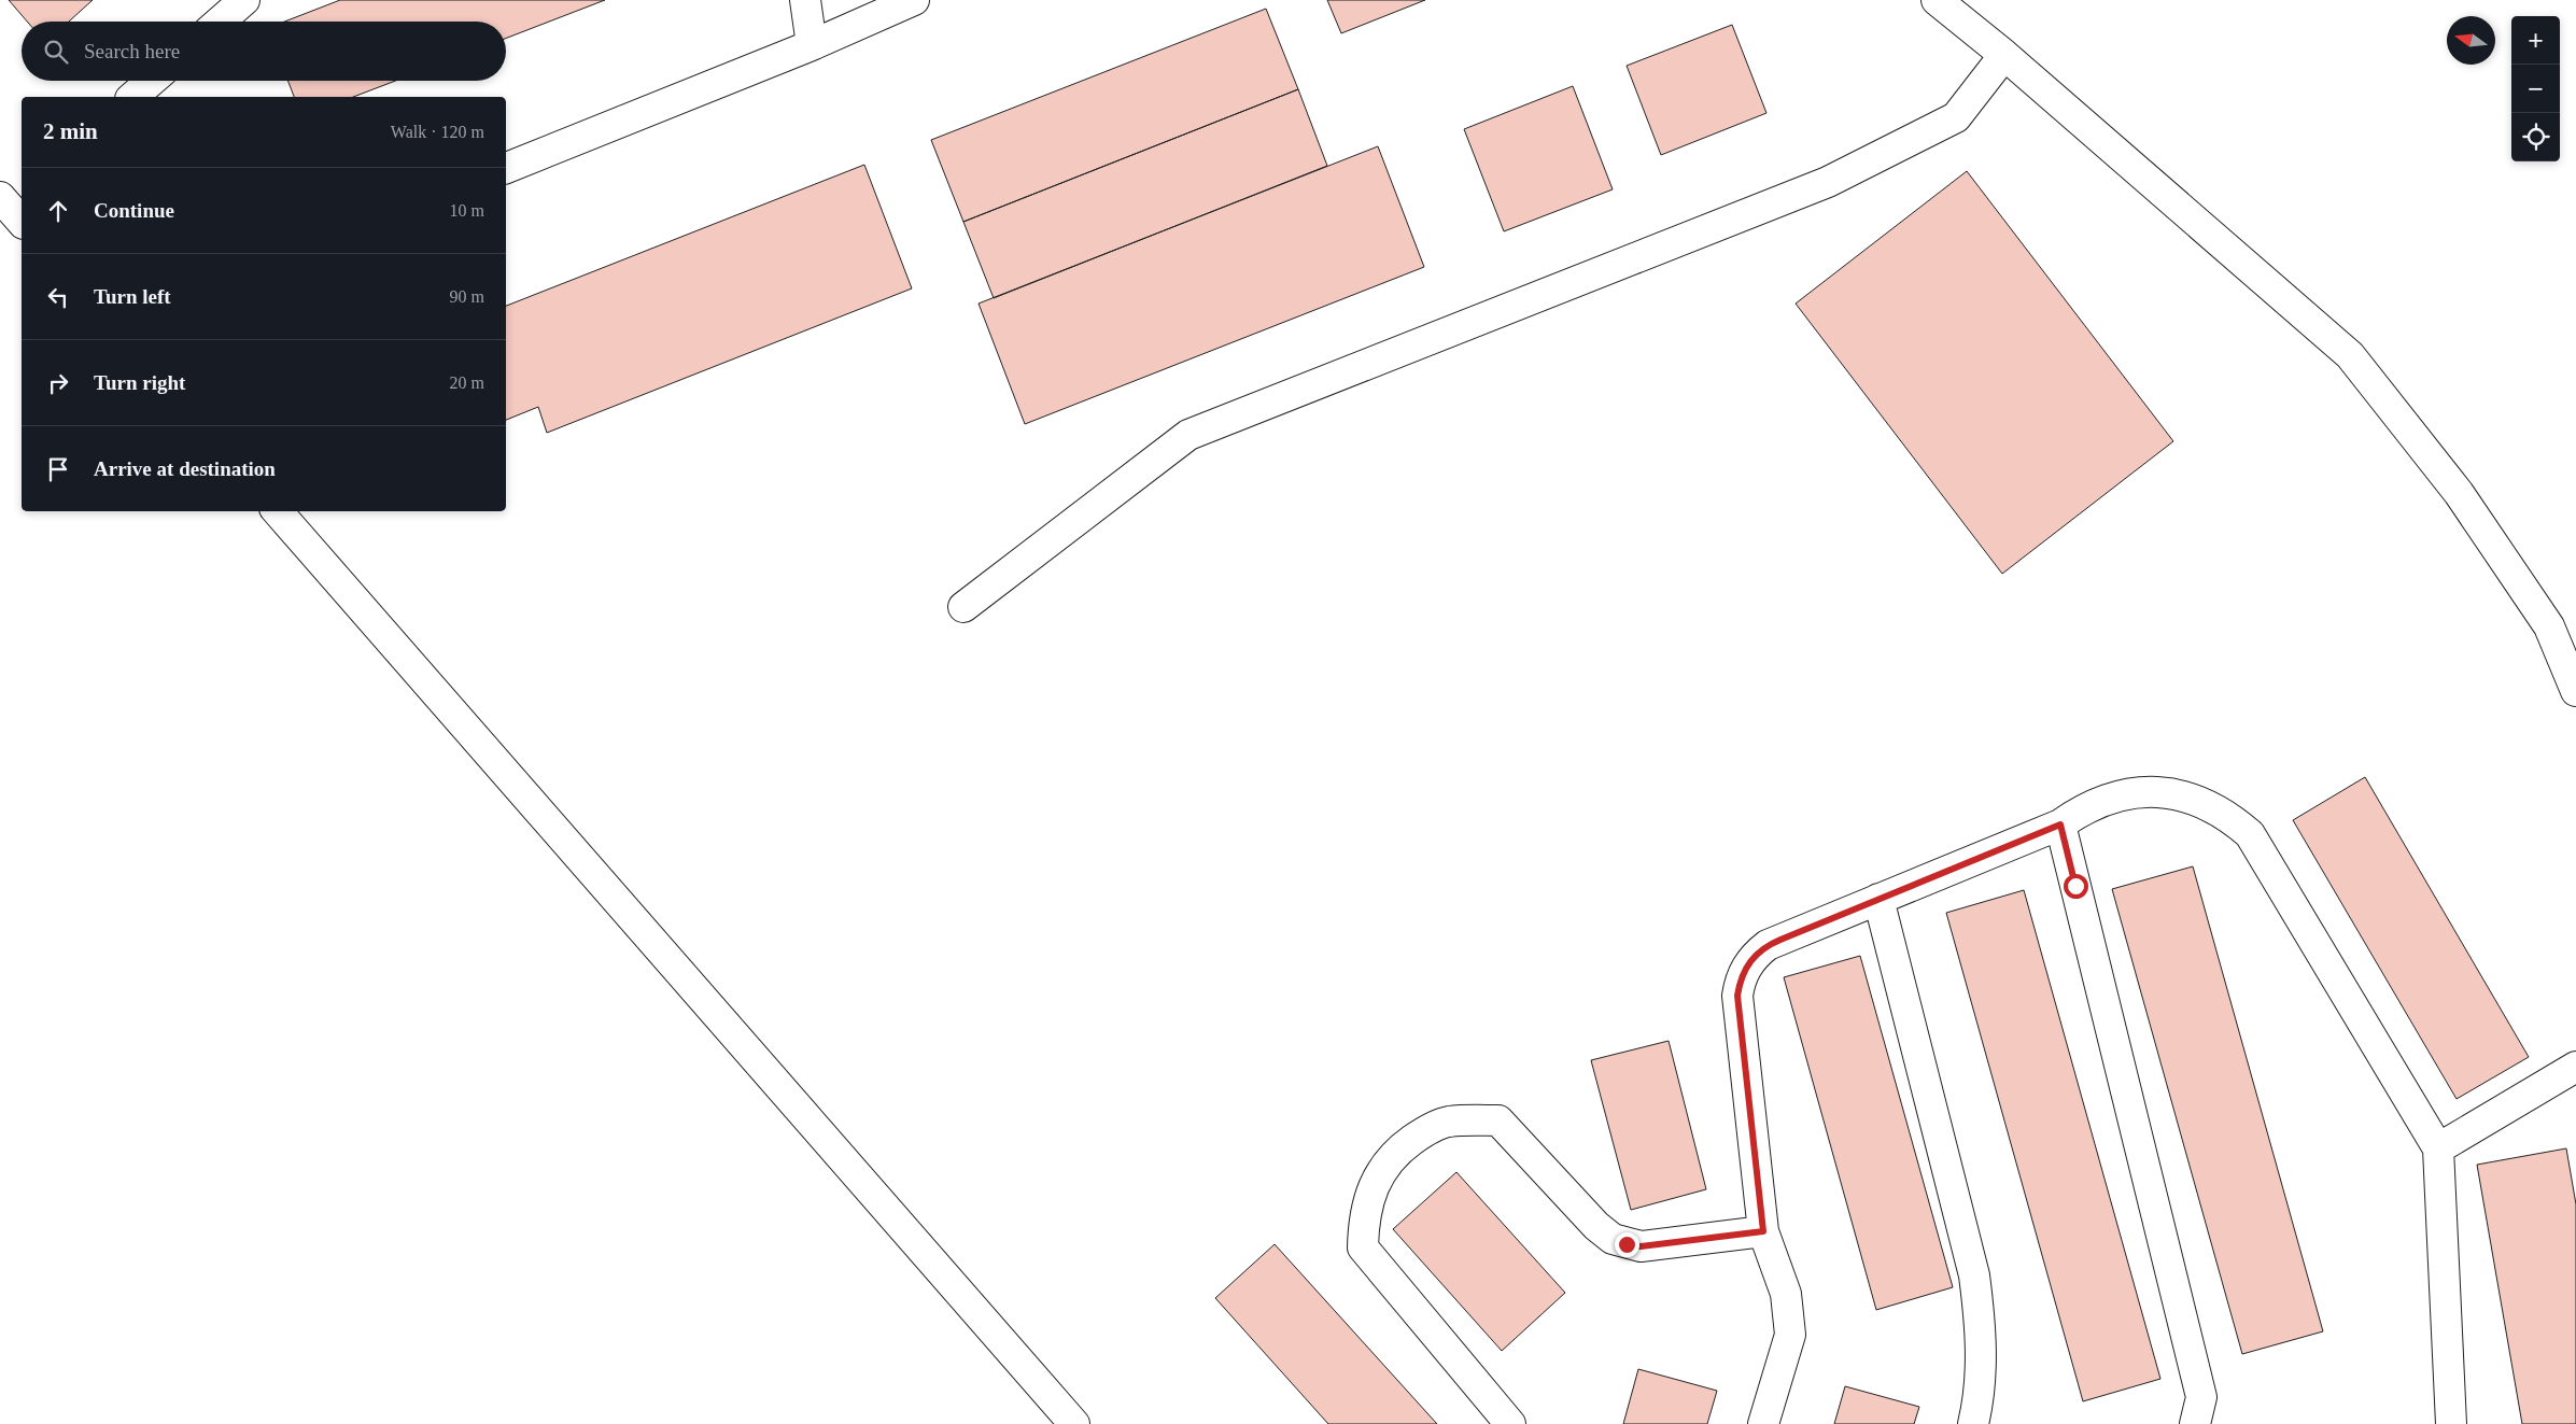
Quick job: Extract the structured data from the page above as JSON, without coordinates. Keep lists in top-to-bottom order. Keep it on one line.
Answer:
{"north":"left","page":{"map_buttons":["+","−"],"search":"Search here","heading":["2 min","Walk · 120 m"],"list":[["Continue","10 m"],["Turn left","90 m"],["Turn right","20 m"],"Arrive at destination"]}}
